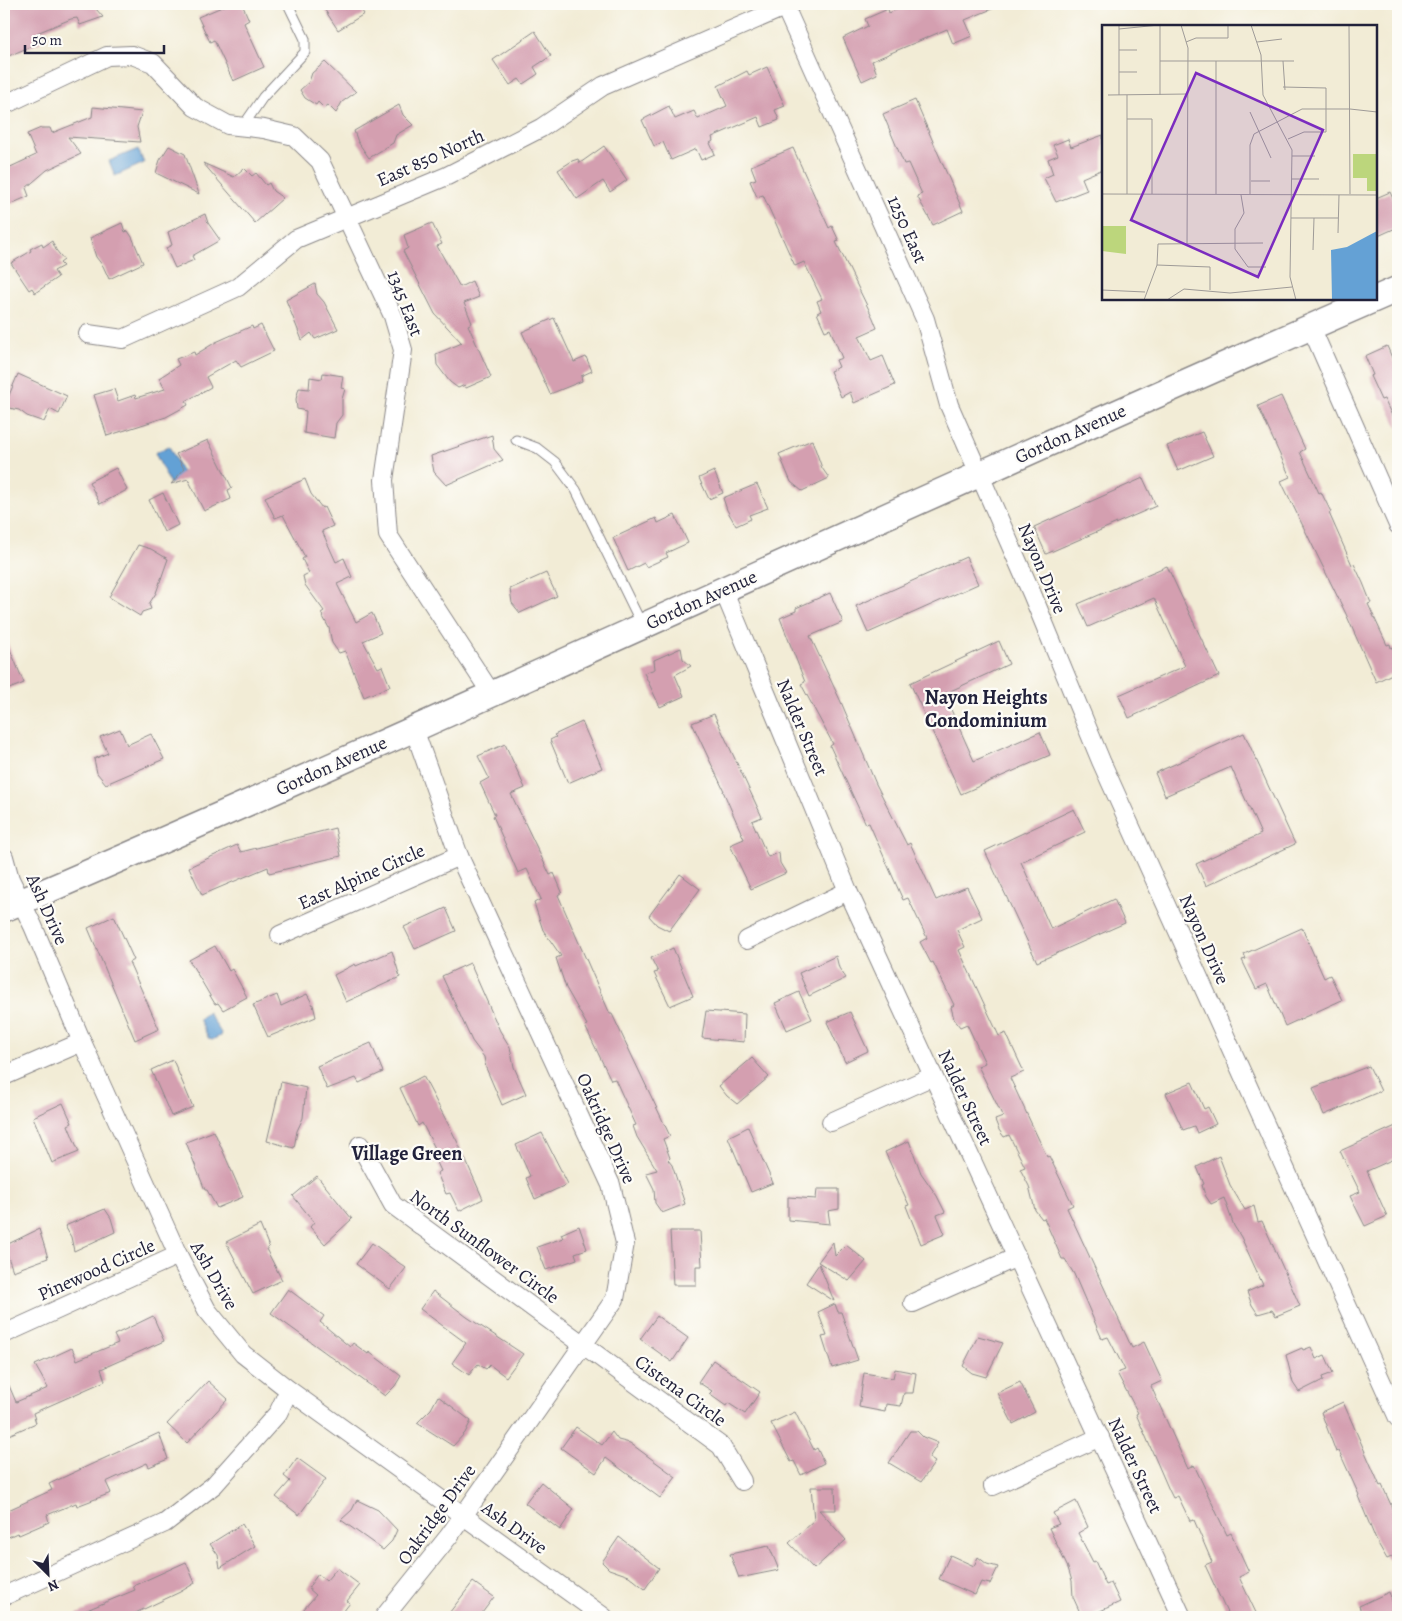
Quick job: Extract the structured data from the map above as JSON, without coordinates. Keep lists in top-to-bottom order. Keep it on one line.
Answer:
{"streets":{"main road":["Gordon Avenue"],"street":["East 850 North","1250 East","1345 East","Nayon Drive","Nalder Street","East Alpine Circle","Ash Drive","Oakridge Drive","North Sunflower Circle","Pinewood Circle","Cistena Circle"]},"crossings":[["East 850 North","1250 East"],["East 850 North","1345 East"],["1250 East","Gordon Avenue"],["1250 East","Nayon Drive"],["1345 East","Gordon Avenue"],["Gordon Avenue","Nayon Drive"],["Gordon Avenue","Nalder Street"],["Gordon Avenue","Ash Drive"],["Gordon Avenue","Oakridge Drive"],["East Alpine Circle","Oakridge Drive"],["Ash Drive","Oakridge Drive"],["Ash Drive","Pinewood Circle"],["Oakridge Drive","North Sunflower Circle"],["Oakridge Drive","Cistena Circle"],["North Sunflower Circle","Cistena Circle"]],"districts":["Nayon Heights Condominium","Village Green"],"scale_bar":"50 m","north":"bottom right"}
